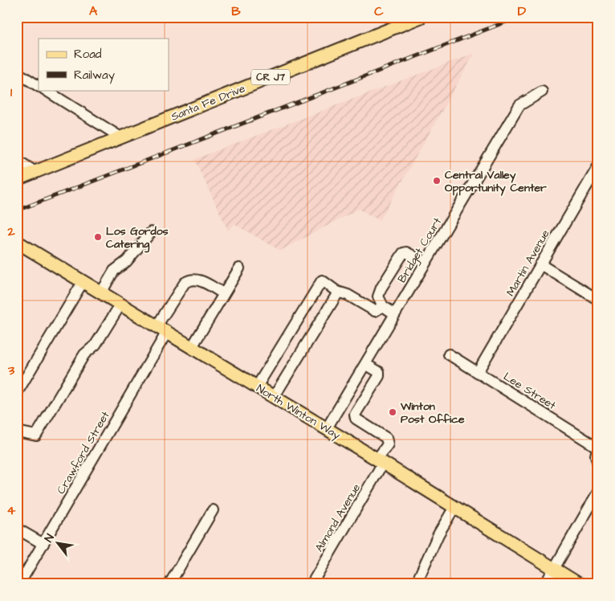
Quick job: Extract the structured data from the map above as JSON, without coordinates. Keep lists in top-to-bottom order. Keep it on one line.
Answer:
{"streets":{"main road":["CR J7","Santa Fe Drive","North Winton Way"],"street":["Bridget Court","Martin Avenue","Lee Street","Crawford Street","Almond Avenue"]},"crossings":[["Bridget Court","North Winton Way"],["Bridget Court","Almond Avenue"],["Martin Avenue","Lee Street"],["North Winton Way","Crawford Street"],["North Winton Way","Almond Avenue"]],"places":["Central Valley Opportunity Center","Los Gordos Catering","Winton Post Office"],"legend":["Road","Railway"],"north":"top left","grid":{"columns":["A","B","C","D"],"rows":["1","2","3","4"]}}
